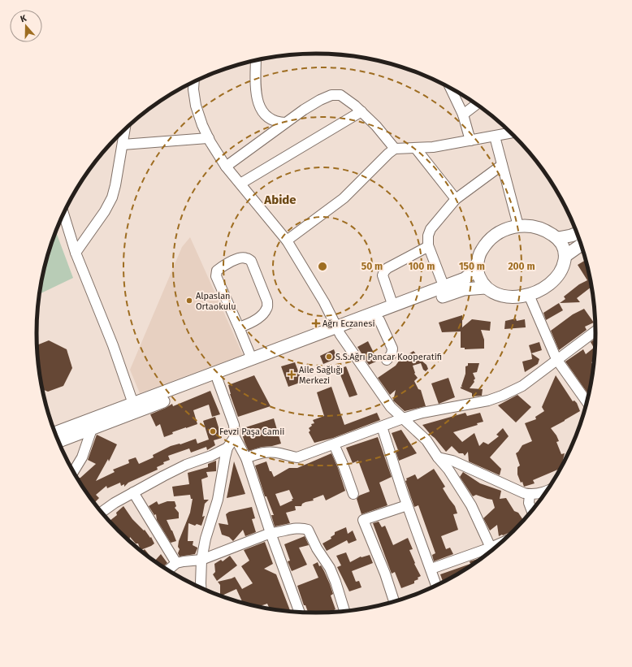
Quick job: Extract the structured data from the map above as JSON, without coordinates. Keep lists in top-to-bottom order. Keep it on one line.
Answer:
{"districts":["Abide"],"places":{"other":["Alpaslan Ortaokulu","S.S.Ağrı Pancar Kooperatifi","Fevzi Paşa Camii"],"health":["Ağrı Eczanesi","Aile Sağlığı Merkezi"]},"north":"top","rings":["50 m","100 m","150 m","200 m"]}
